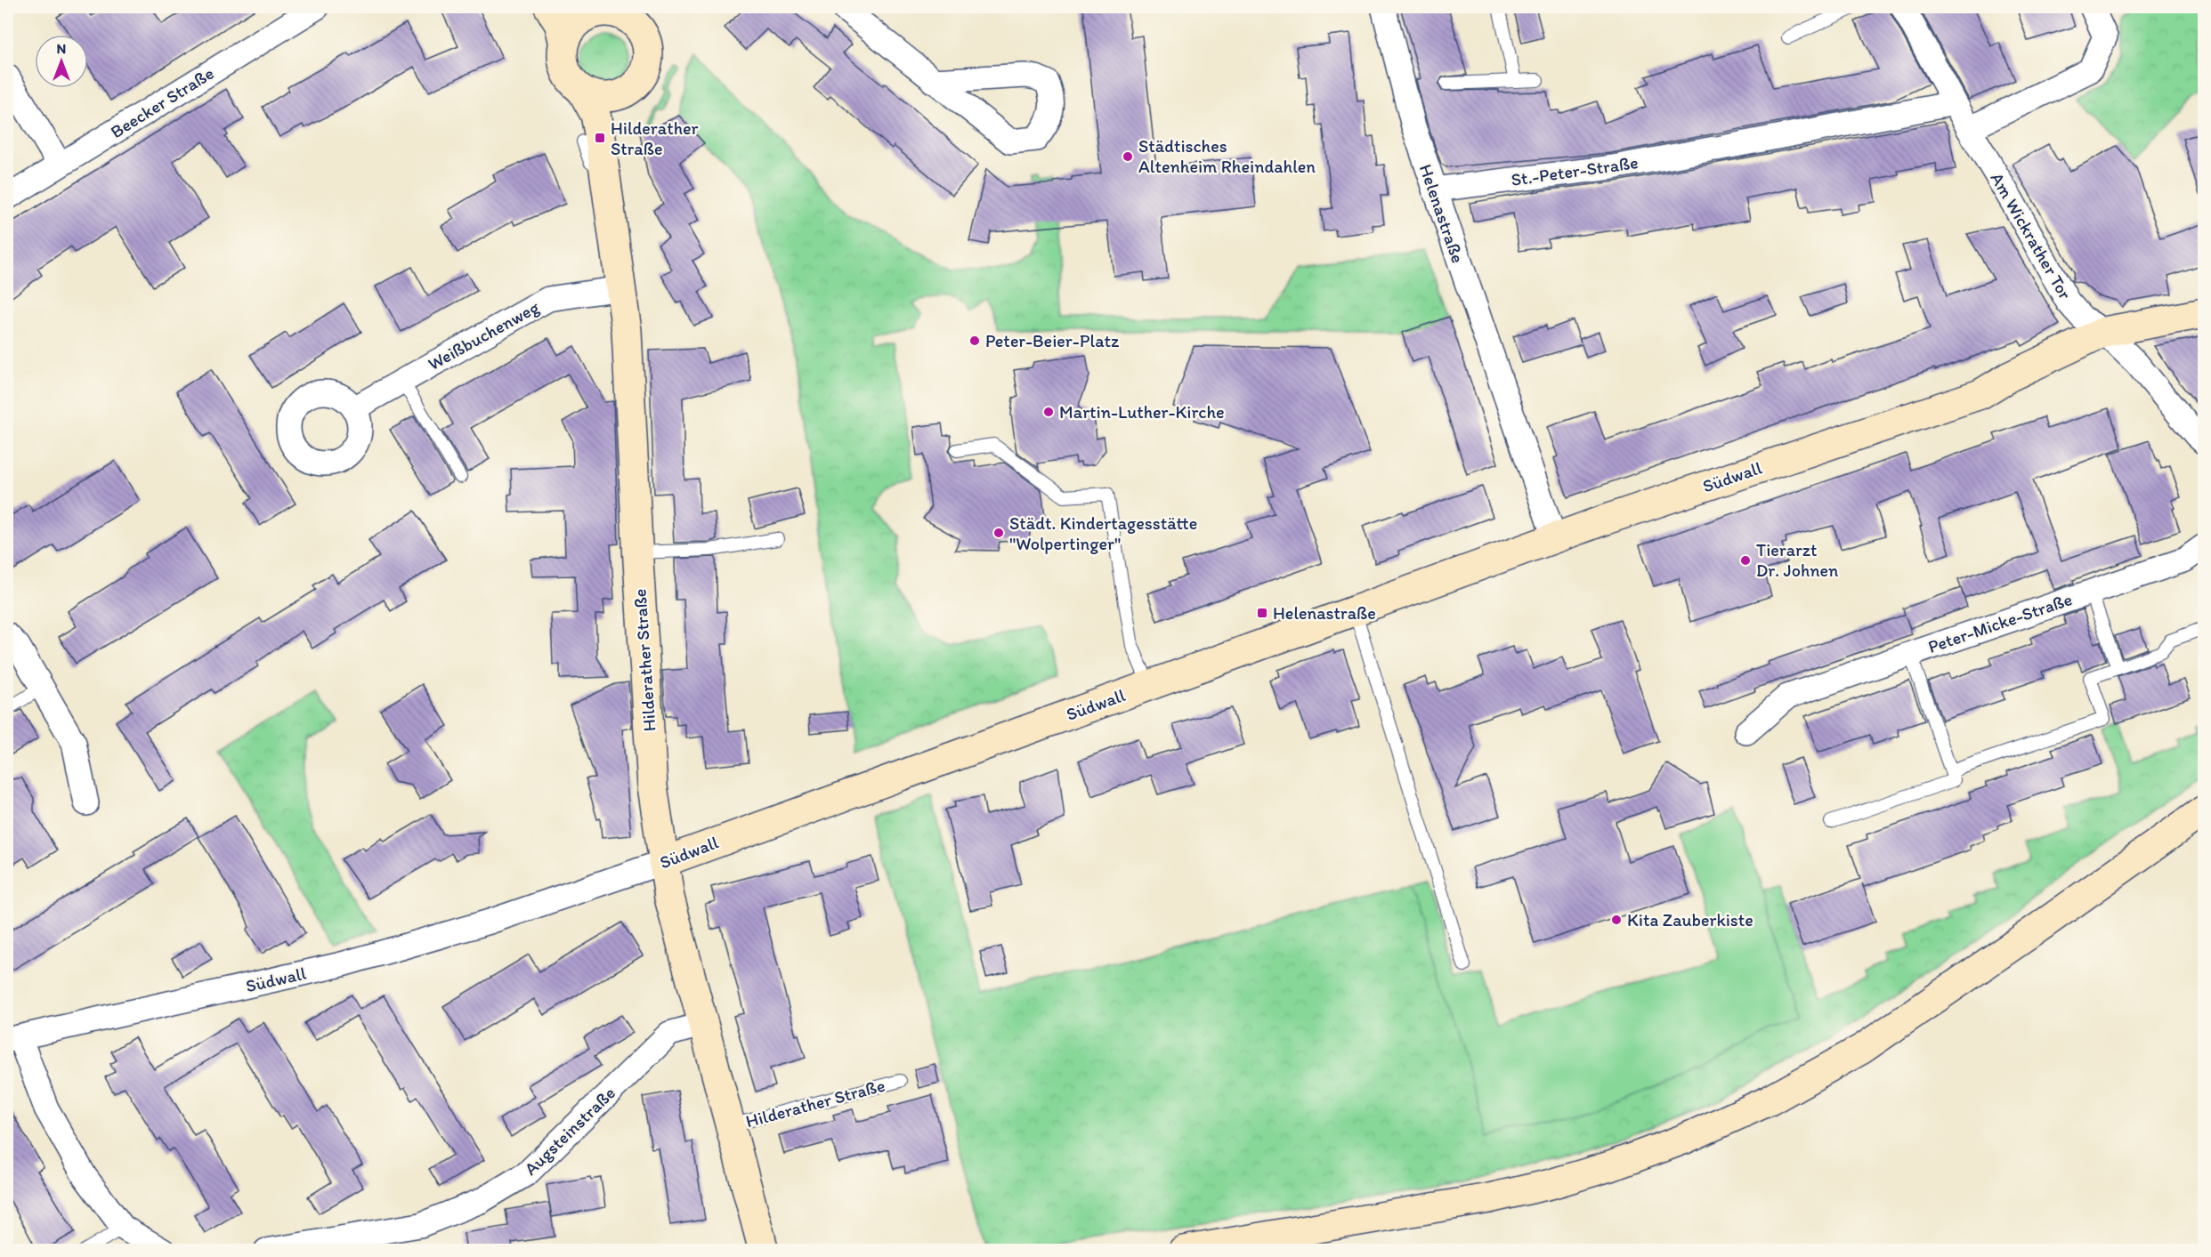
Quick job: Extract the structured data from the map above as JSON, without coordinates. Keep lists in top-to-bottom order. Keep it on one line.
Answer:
{"streets":{"street":["Beecker Straße","St.-Peter-Straße","Helenastraße","Am Wickrather Tor","Weißbuchenweg","Südwall","Peter-Micke-Straße","Hilderather Straße","Augsteinstraße"]},"crossings":[["St.-Peter-Straße","Helenastraße"],["St.-Peter-Straße","Am Wickrather Tor"],["Helenastraße","Südwall"],["Am Wickrather Tor","Südwall"],["Weißbuchenweg","Hilderather Straße"],["Südwall","Hilderather Straße"],["Hilderather Straße","Augsteinstraße"]],"places":{"transit":["Hilderather Straße","Helenastraße"],"other":["Städtisches Altenheim Rheindahlen","Peter-Beier-Platz","Martin-Luther-Kirche","Städt. Kindertagesstätte \"Wolpertinger\"","Tierarzt Dr. Johnen","Kita Zauberkiste"]},"north":"top"}
